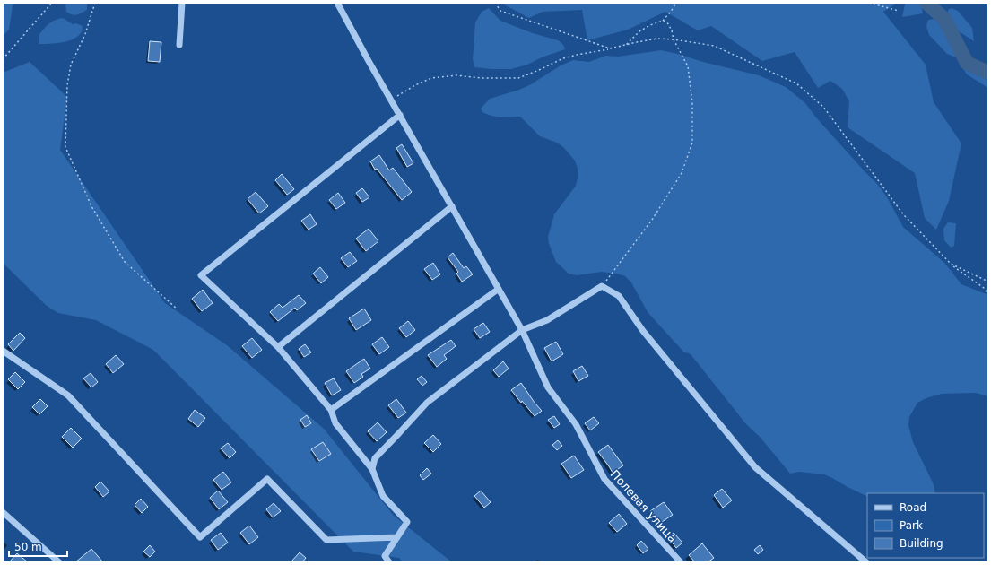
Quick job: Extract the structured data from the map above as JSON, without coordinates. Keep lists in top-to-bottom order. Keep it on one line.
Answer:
{"streets":{"street":["Полевая улица"]},"legend":["Road","Park","Building"],"scale_bar":"50 m"}
